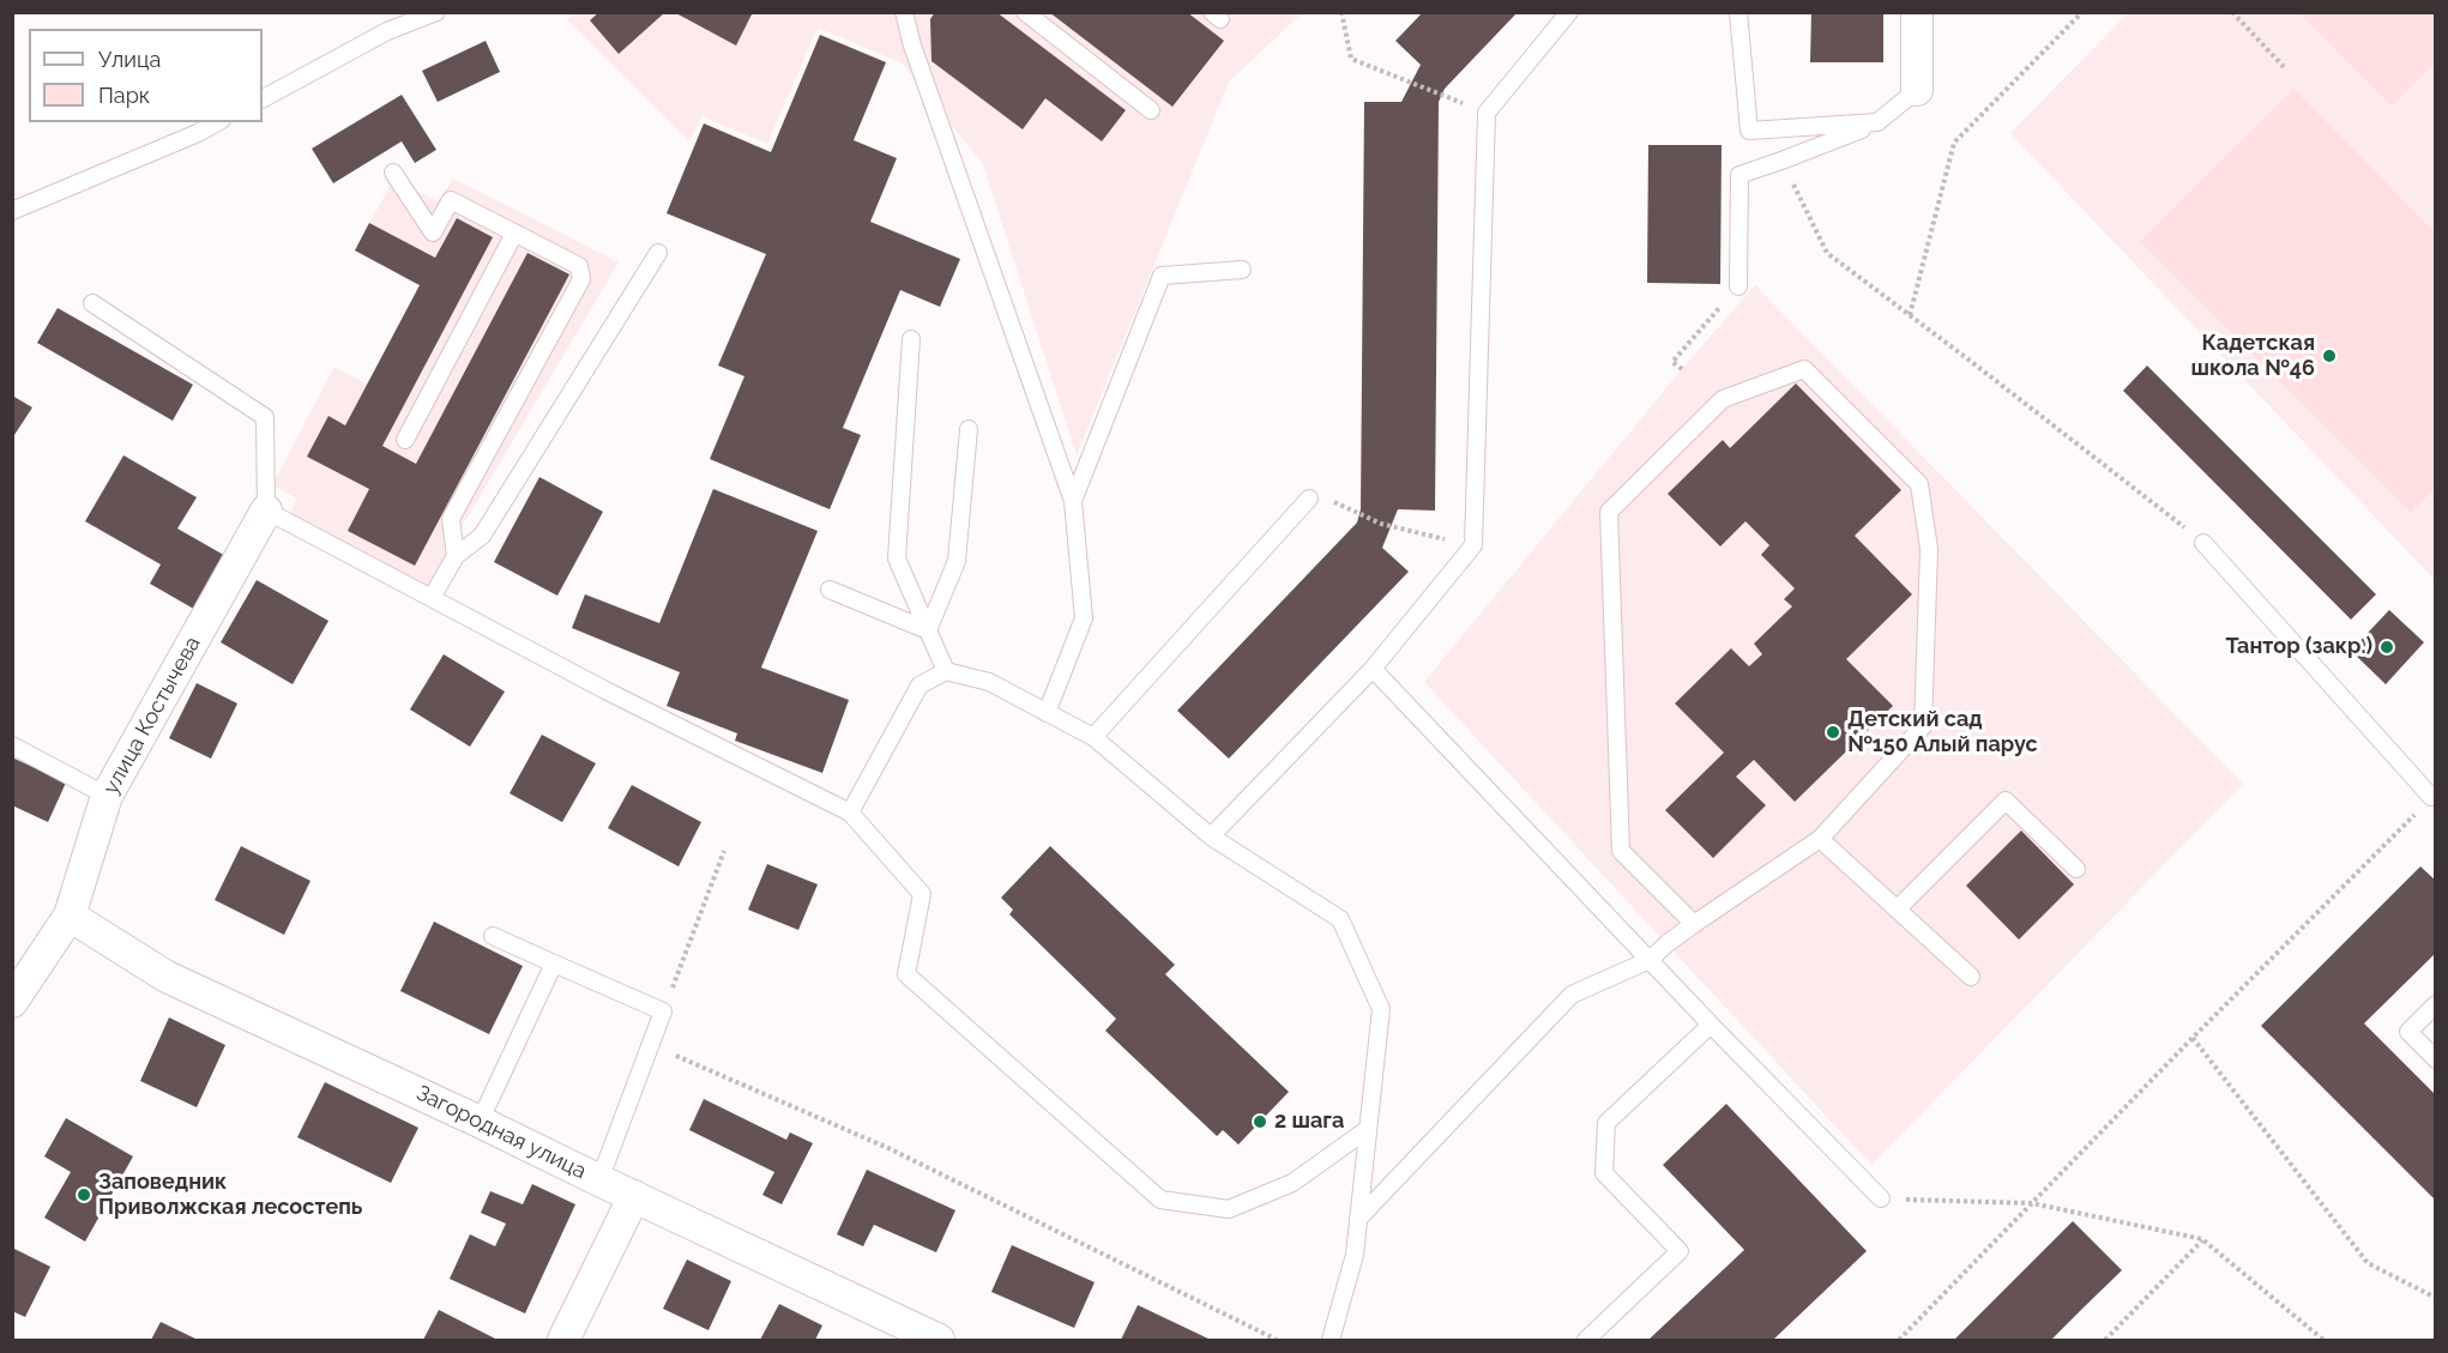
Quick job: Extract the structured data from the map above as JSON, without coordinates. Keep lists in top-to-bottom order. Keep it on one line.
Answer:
{"streets":{"street":["улица Костычева","Загородная улица"]},"crossings":[["улица Костычева","Загородная улица"]],"places":["Кадетская школа №46","Тантор (закр.)","Детский сад №150 Алый парус","2 шага","Заповедник Приволжская лесостепь"],"legend":["Улица","Парк"]}
